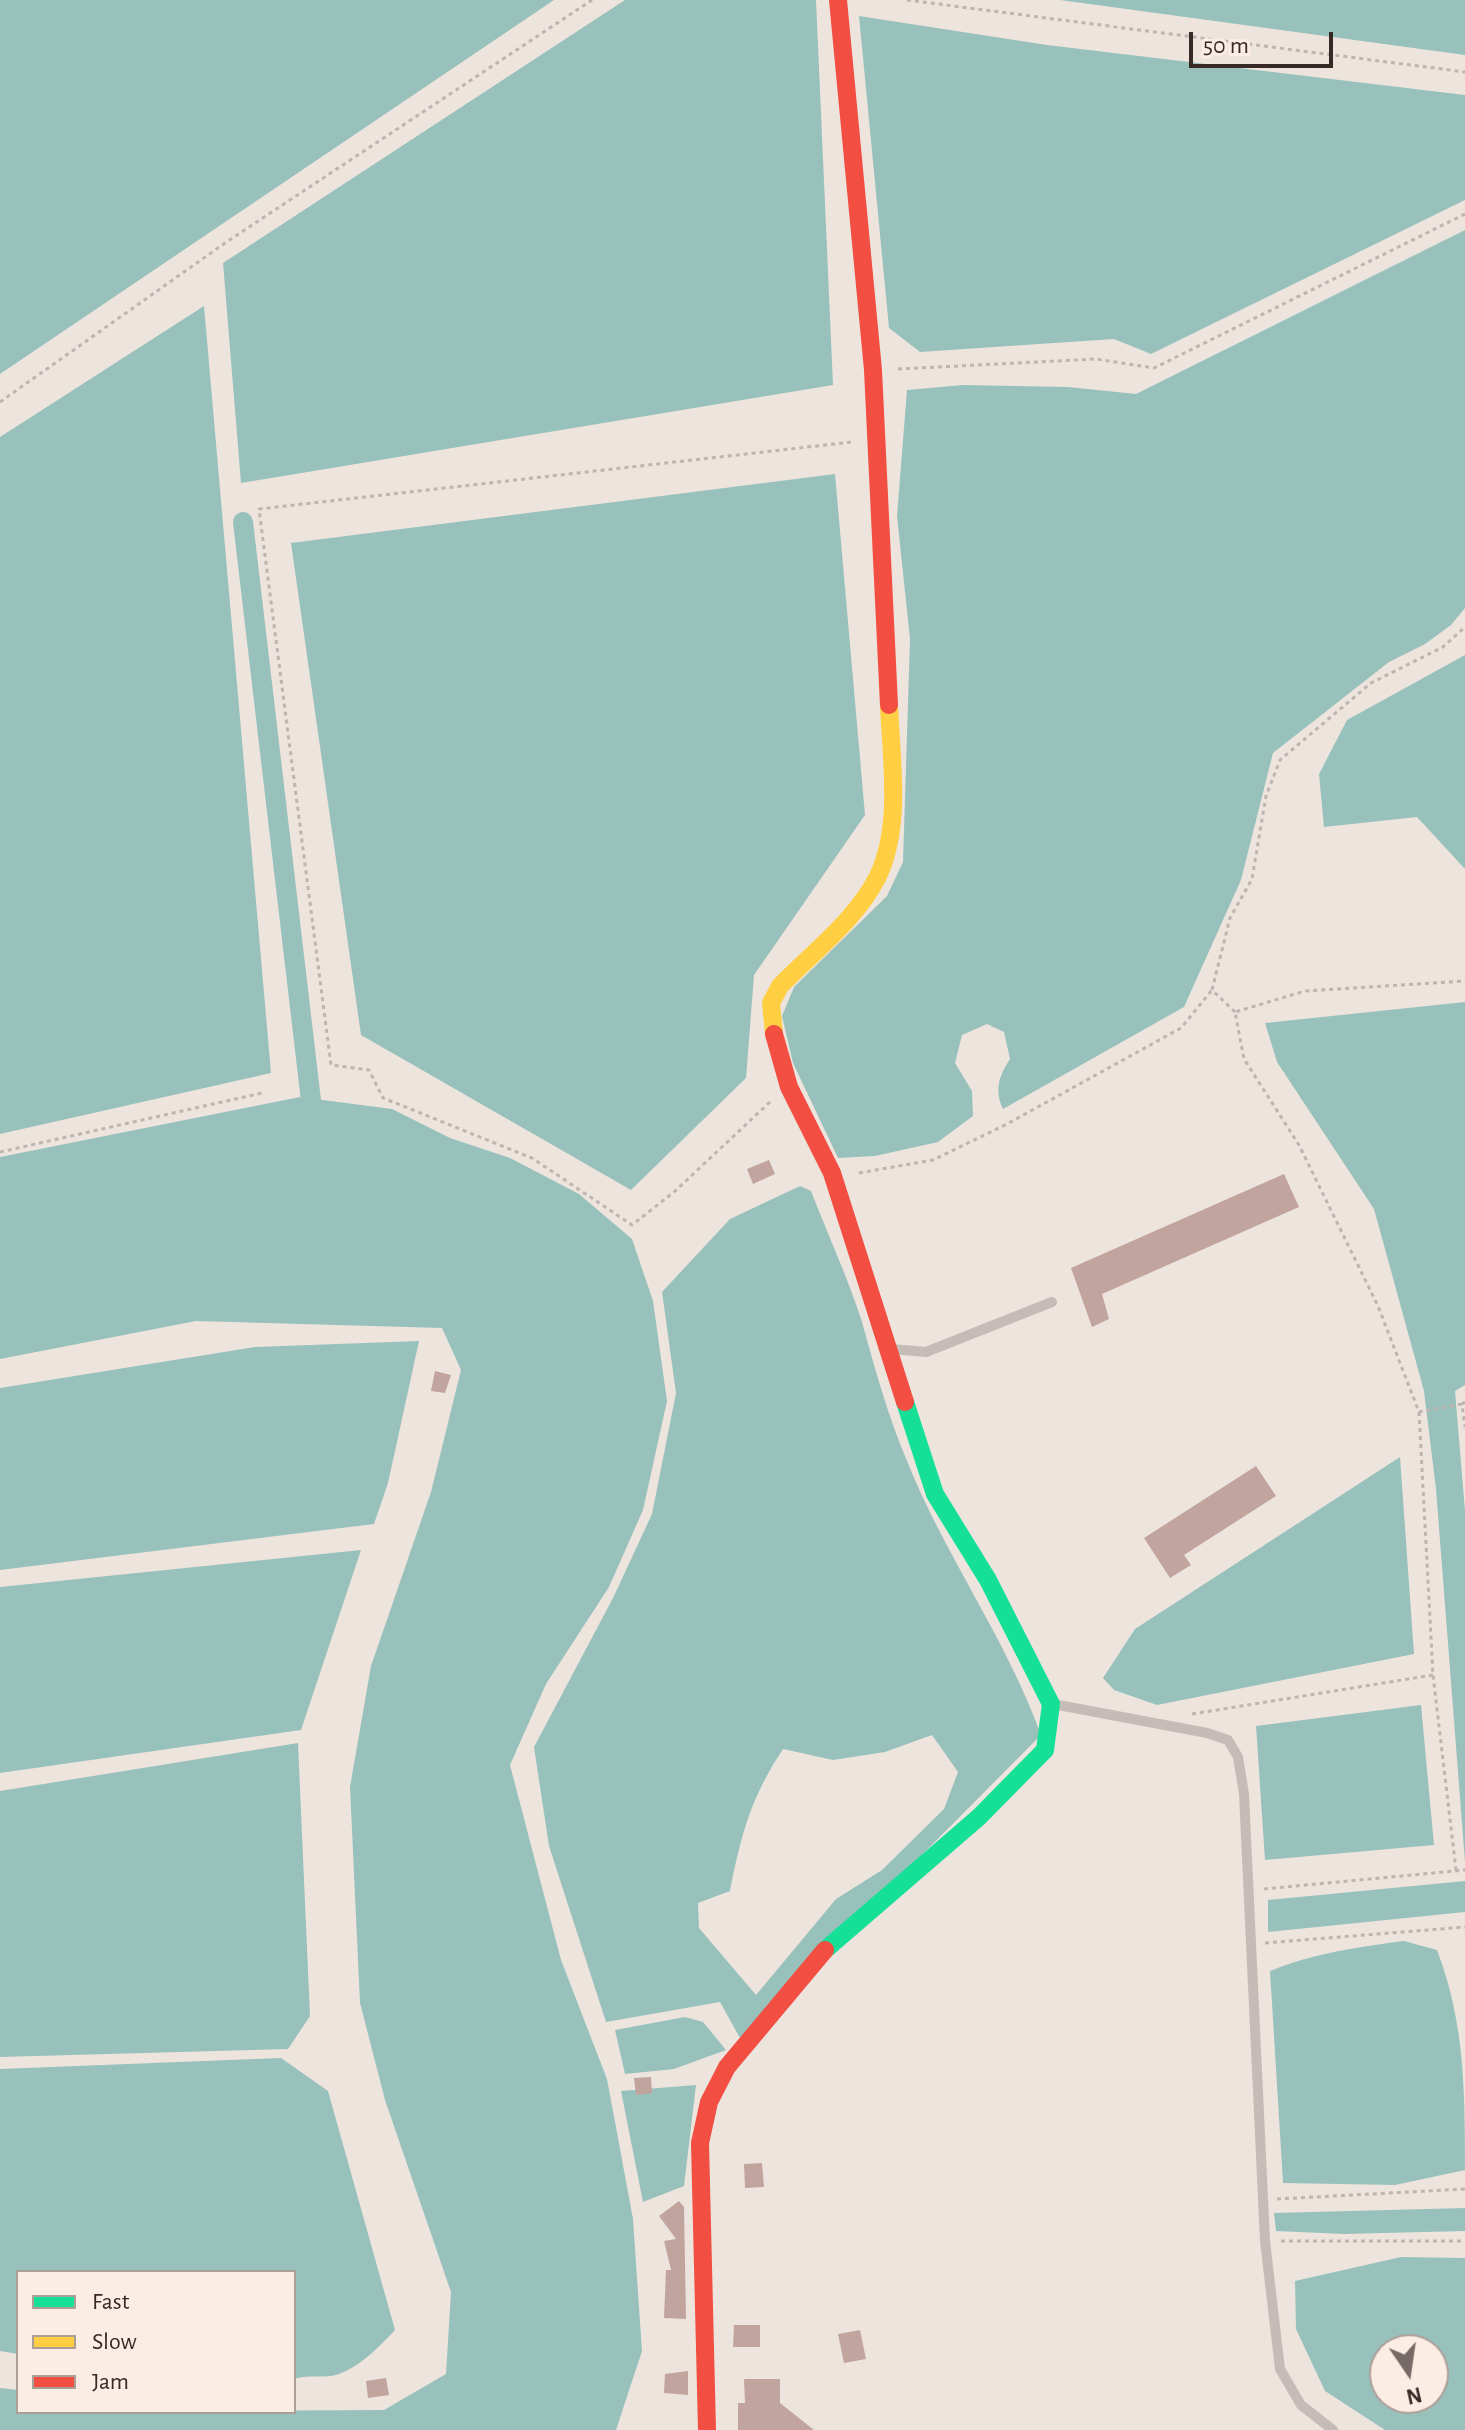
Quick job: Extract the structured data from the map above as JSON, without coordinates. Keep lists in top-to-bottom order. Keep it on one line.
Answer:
{"legend":["Fast","Slow","Jam"],"scale_bar":"50 m","north":"bottom"}
